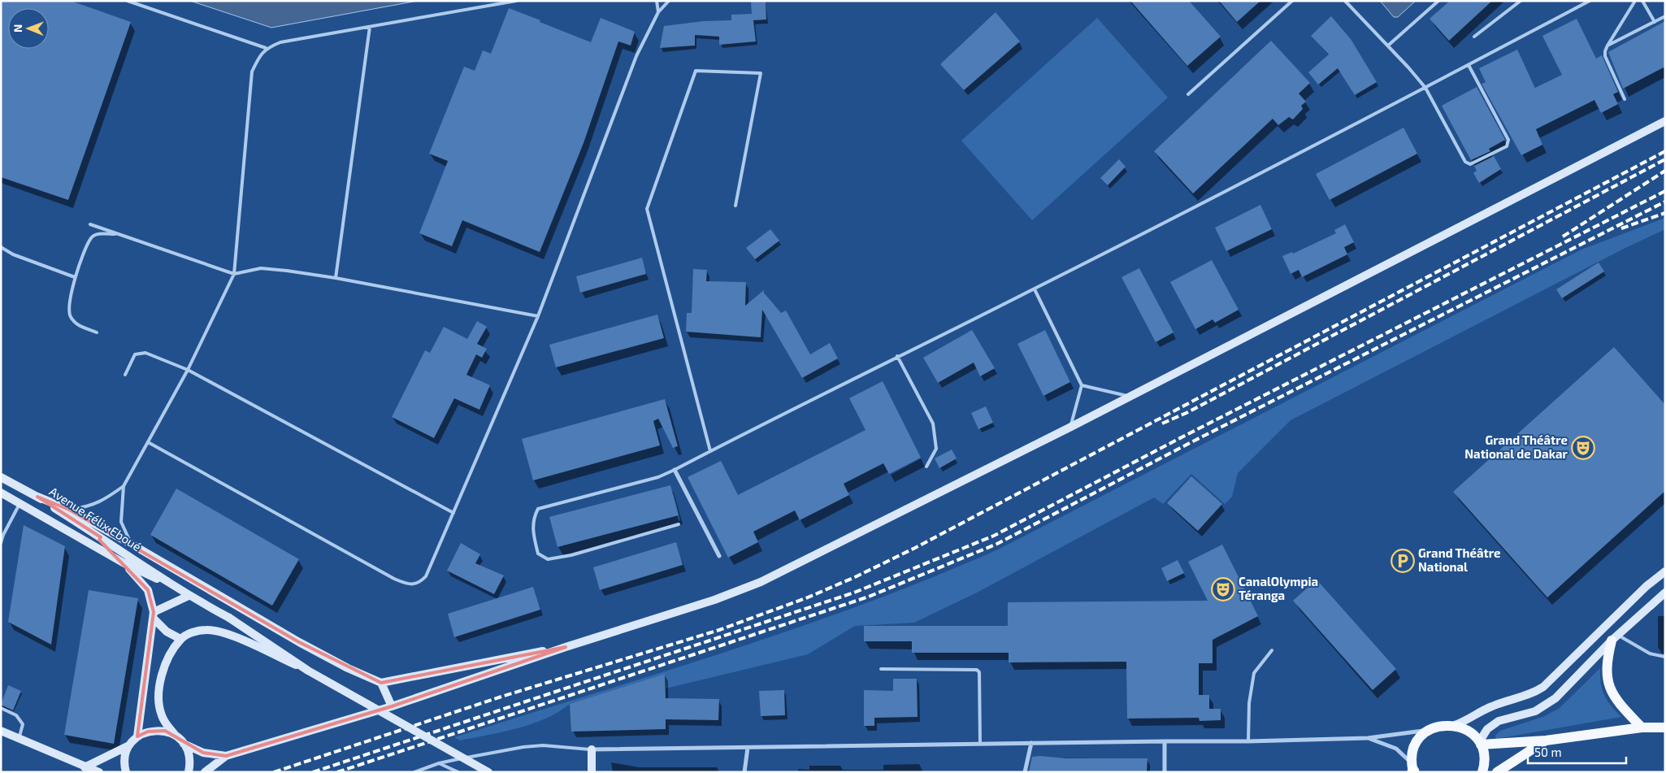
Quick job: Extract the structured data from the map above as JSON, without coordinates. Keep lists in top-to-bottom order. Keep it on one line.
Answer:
{"streets":{"street":["Avenue Félix Eboué"]},"places":{"theatre":["Grand Théâtre National de Dakar","CanalOlympia Téranga"],"parking":["Grand Théâtre National"]},"scale_bar":"50 m","north":"left"}
